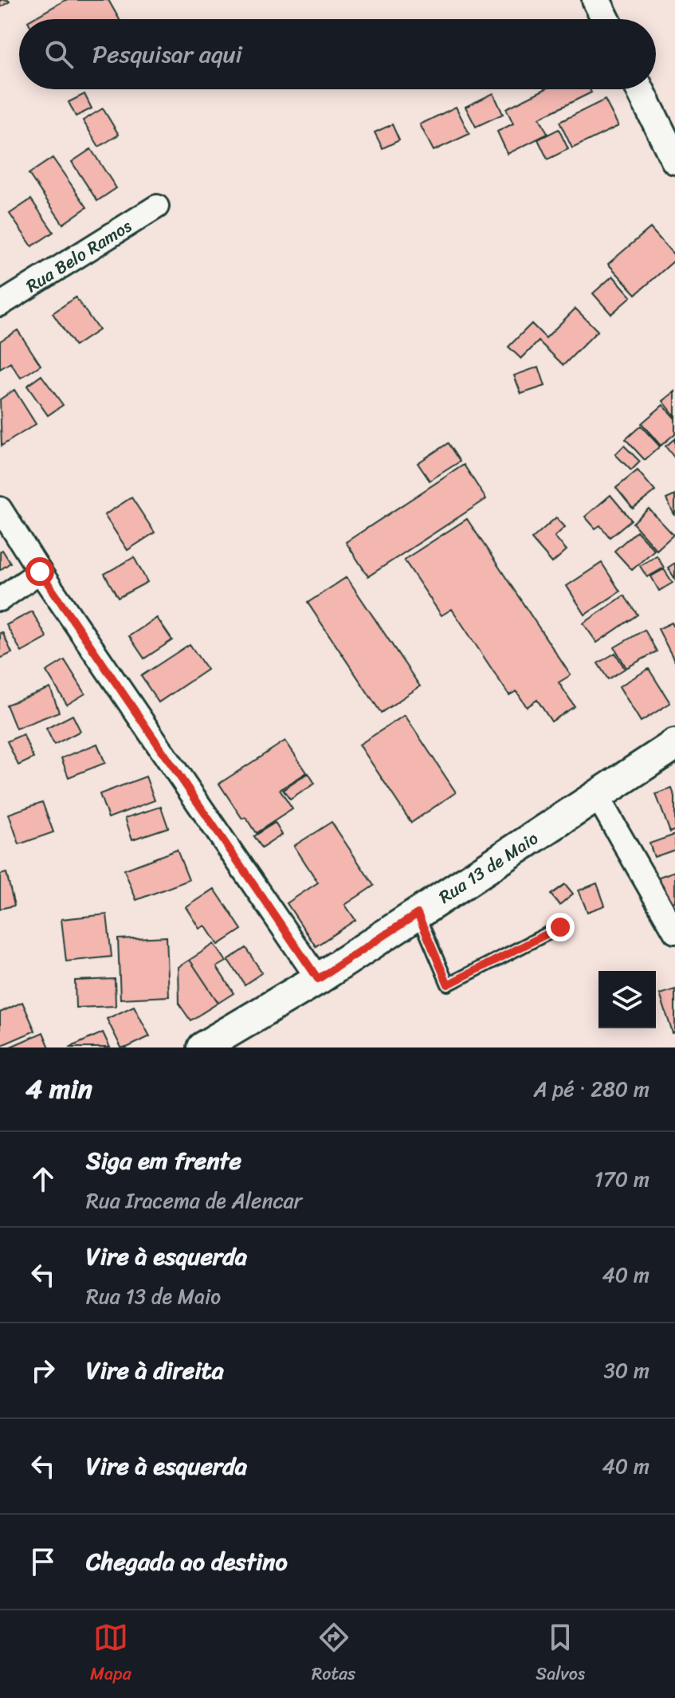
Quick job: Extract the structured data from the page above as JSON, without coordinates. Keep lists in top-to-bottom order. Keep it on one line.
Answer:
{"streets":{"main road":["Rua 13 de Maio"],"street":["Rua Belo Ramos"]},"page":{"search":"Pesquisar aqui","heading":["4 min","A pé · 280 m"],"list":[["Siga em frente","Rua Iracema de Alencar","170 m"],["Vire à esquerda","Rua 13 de Maio","40 m"],["Vire à direita","30 m"],["Vire à esquerda","40 m"],"Chegada ao destino"],"nav":["Mapa","Rotas","Salvos"]}}
